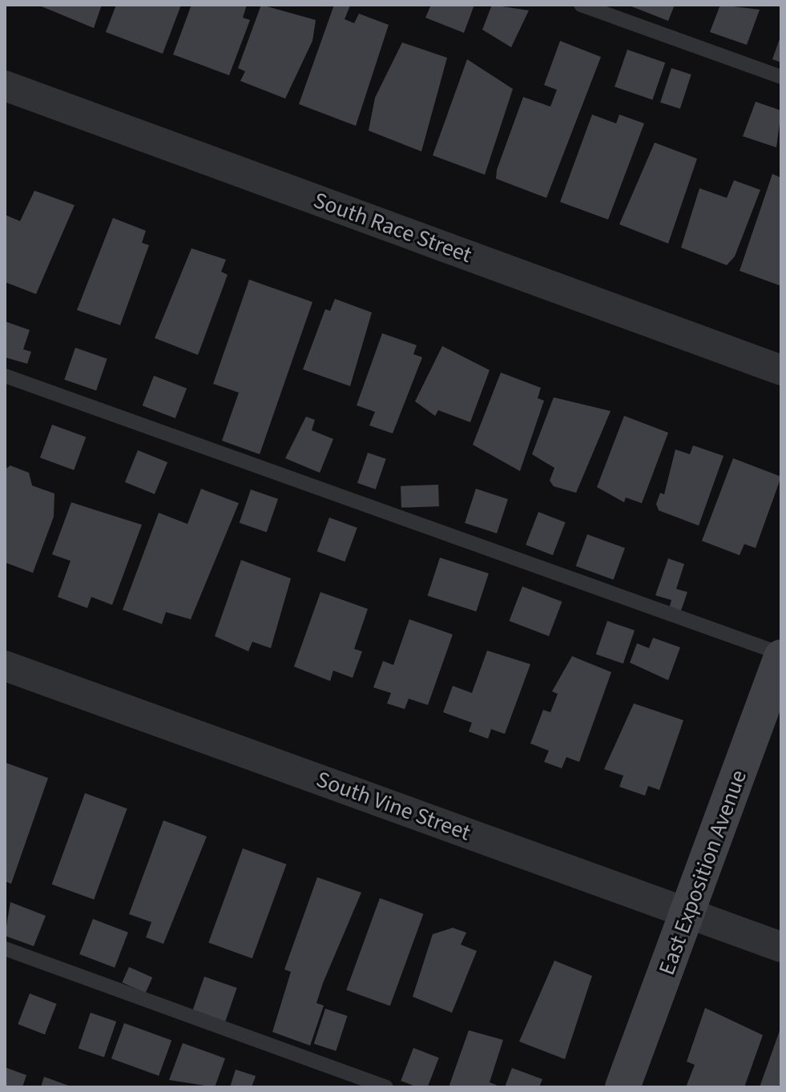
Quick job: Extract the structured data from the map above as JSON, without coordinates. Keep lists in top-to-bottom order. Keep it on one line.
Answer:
{"streets":{"street":["South Race Street","South Vine Street","East Exposition Avenue"]},"crossings":[["South Vine Street","East Exposition Avenue"]]}
